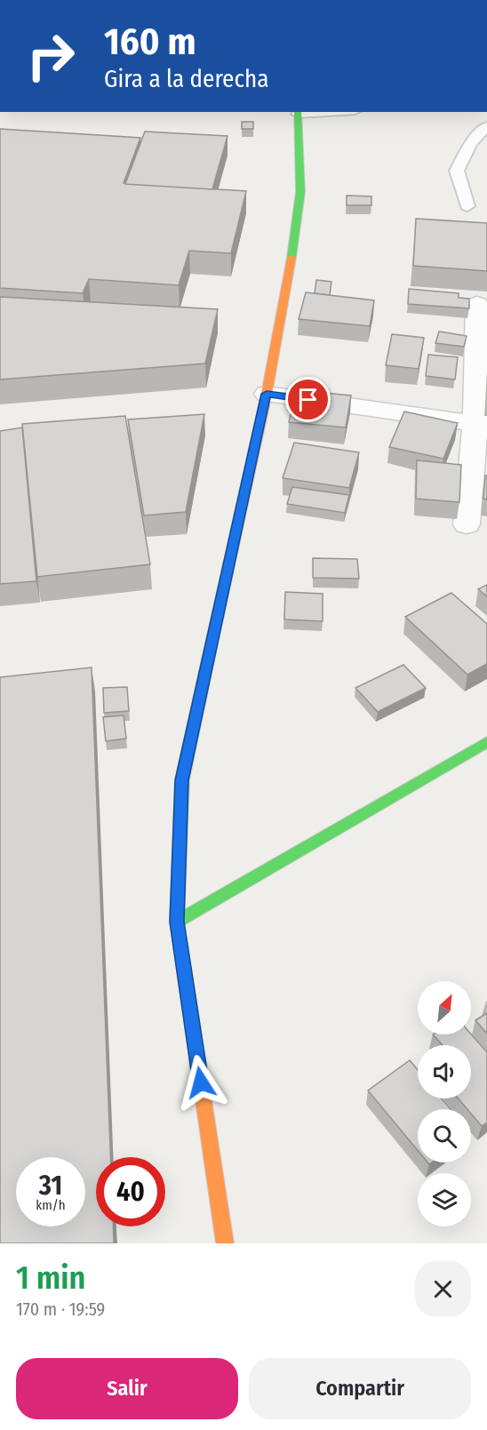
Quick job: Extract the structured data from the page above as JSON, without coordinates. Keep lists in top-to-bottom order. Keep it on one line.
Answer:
{"north":"top right","page":{"turn":["160 m","Gira a la derecha"],"speed":"31 km/h","limit":"40","heading":["1 min","170 m · 19:59"],"buttons":["Salir","Compartir"]}}
